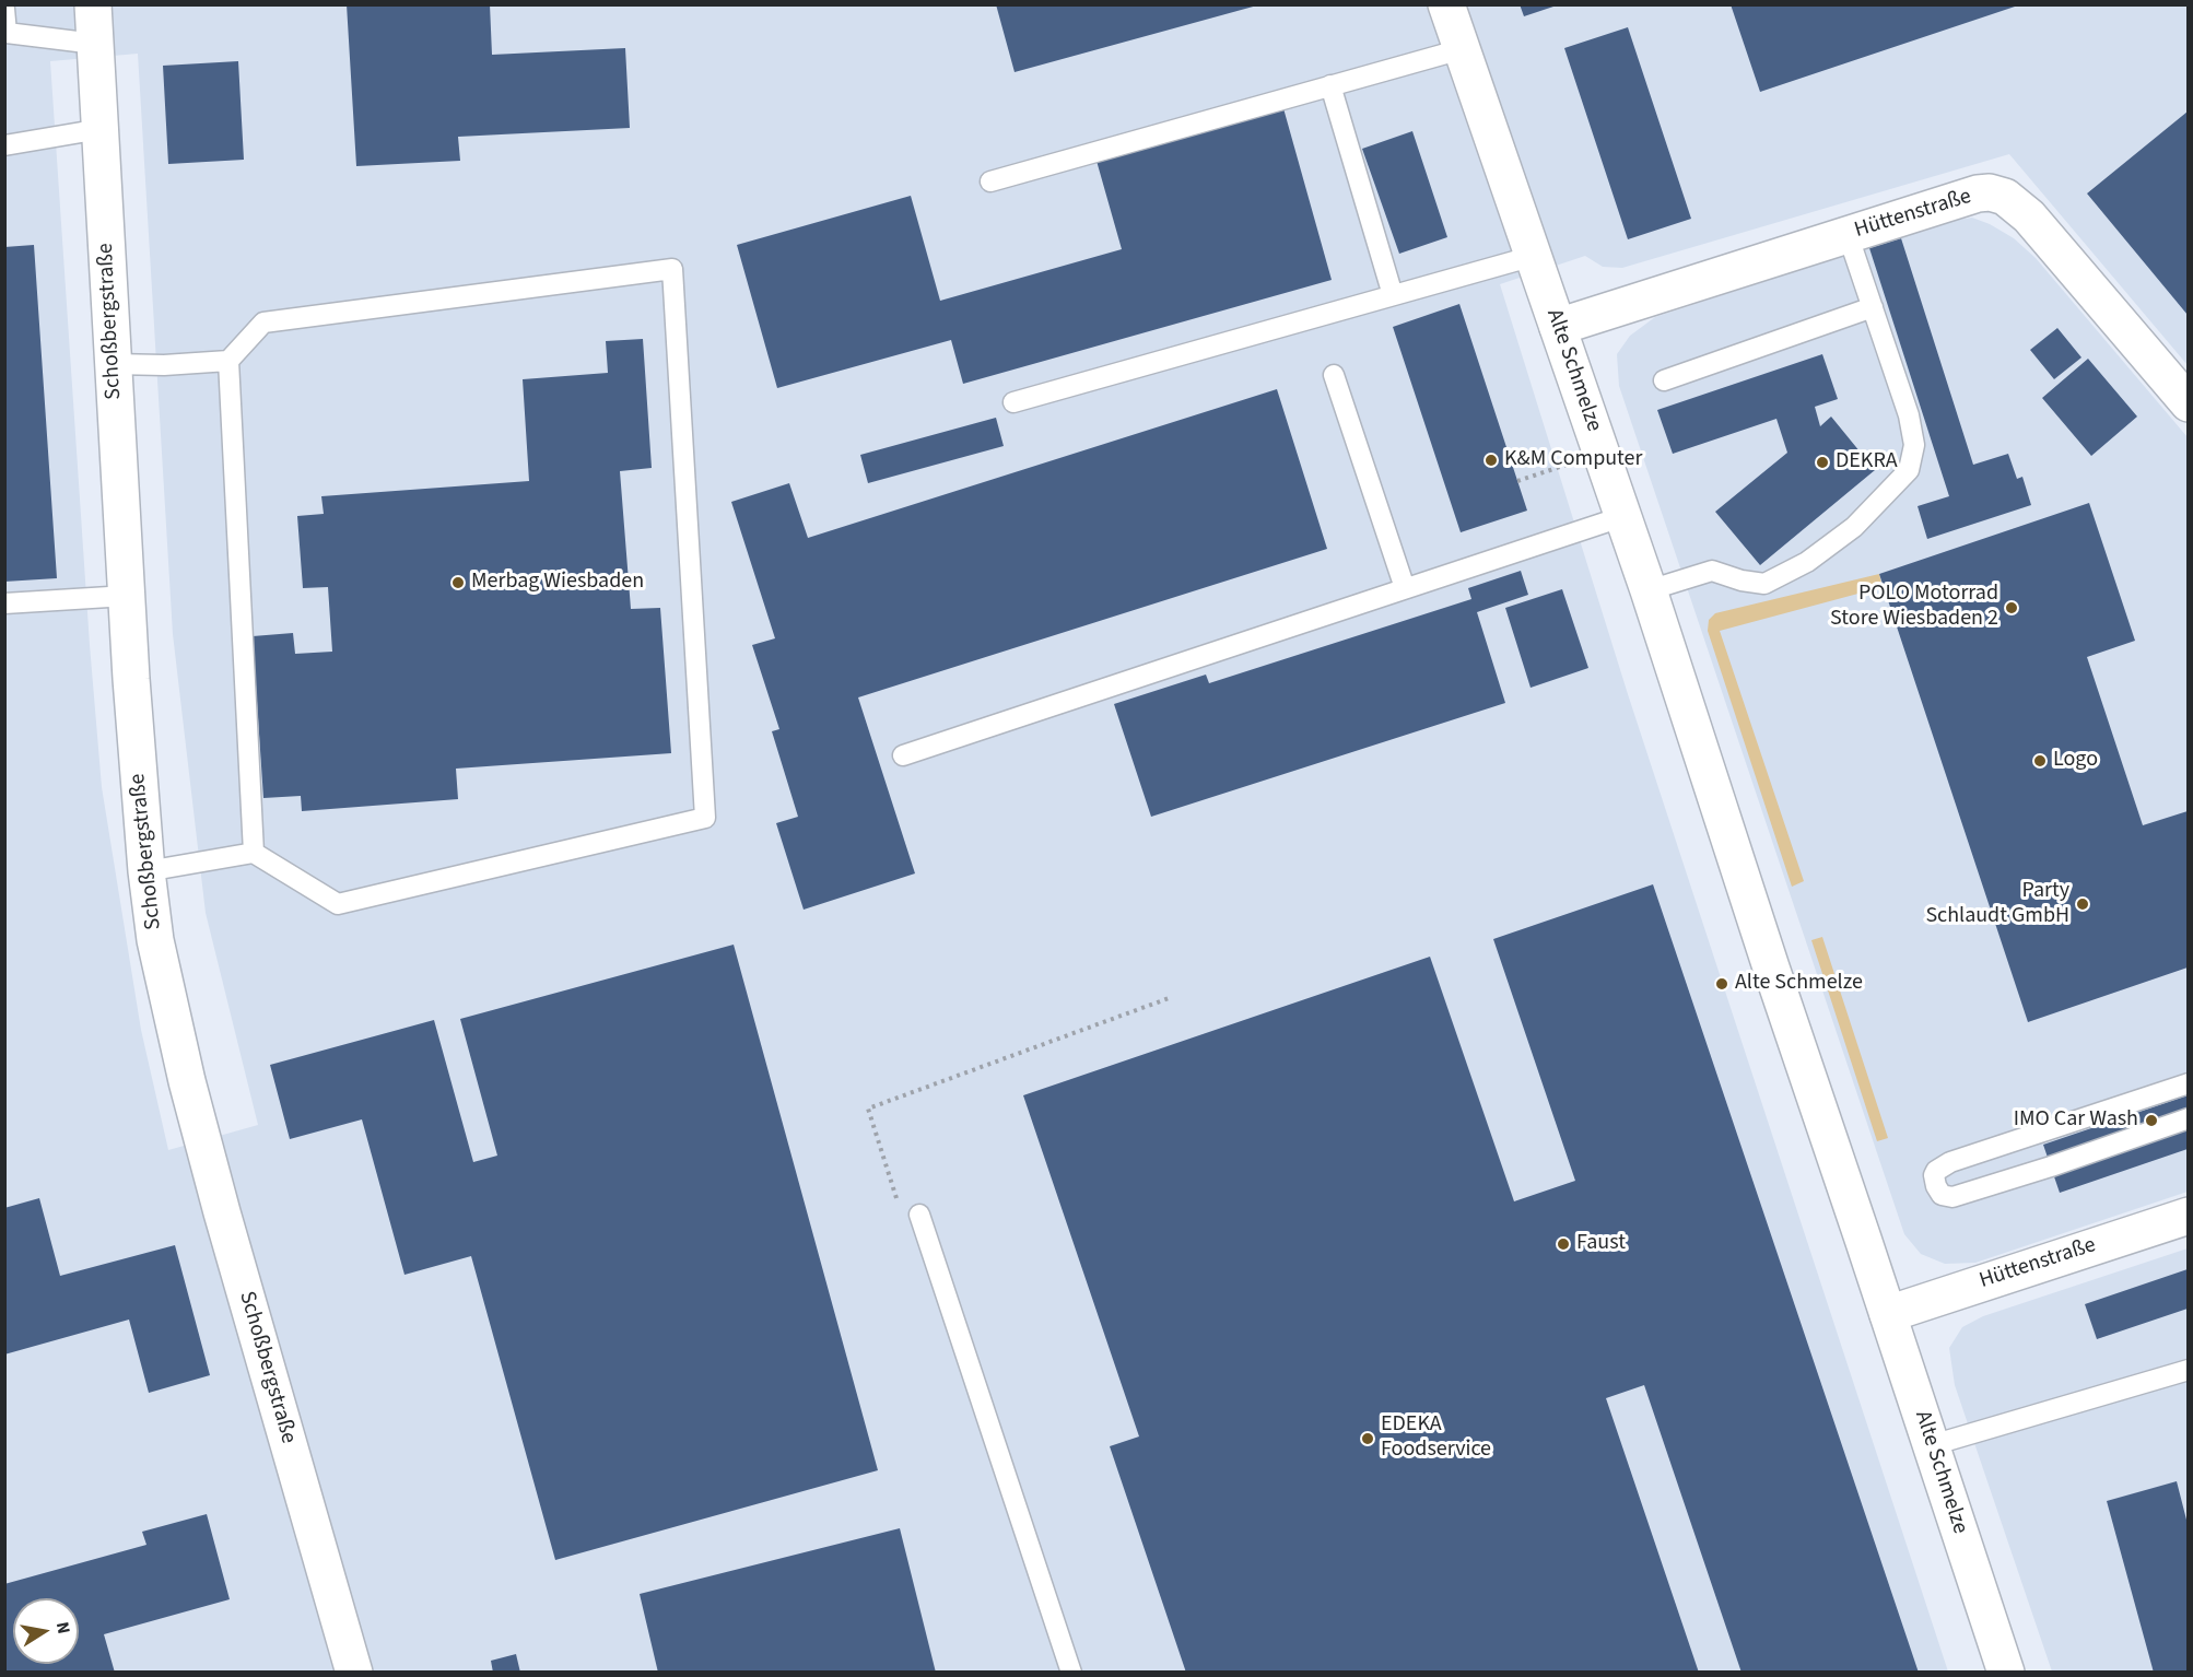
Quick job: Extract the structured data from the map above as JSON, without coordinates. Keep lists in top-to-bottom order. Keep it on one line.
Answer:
{"streets":{"street":["Hüttenstraße","Schoßbergstraße","Alte Schmelze"]},"crossings":[["Hüttenstraße","Alte Schmelze"]],"places":["K&M Computer","DEKRA","Merbag Wiesbaden","POLO Motorrad Store Wiesbaden 2","Logo","Party Schlaudt GmbH","Alte Schmelze","IMO Car Wash","Faust","EDEKA Foodservice"],"north":"right"}
